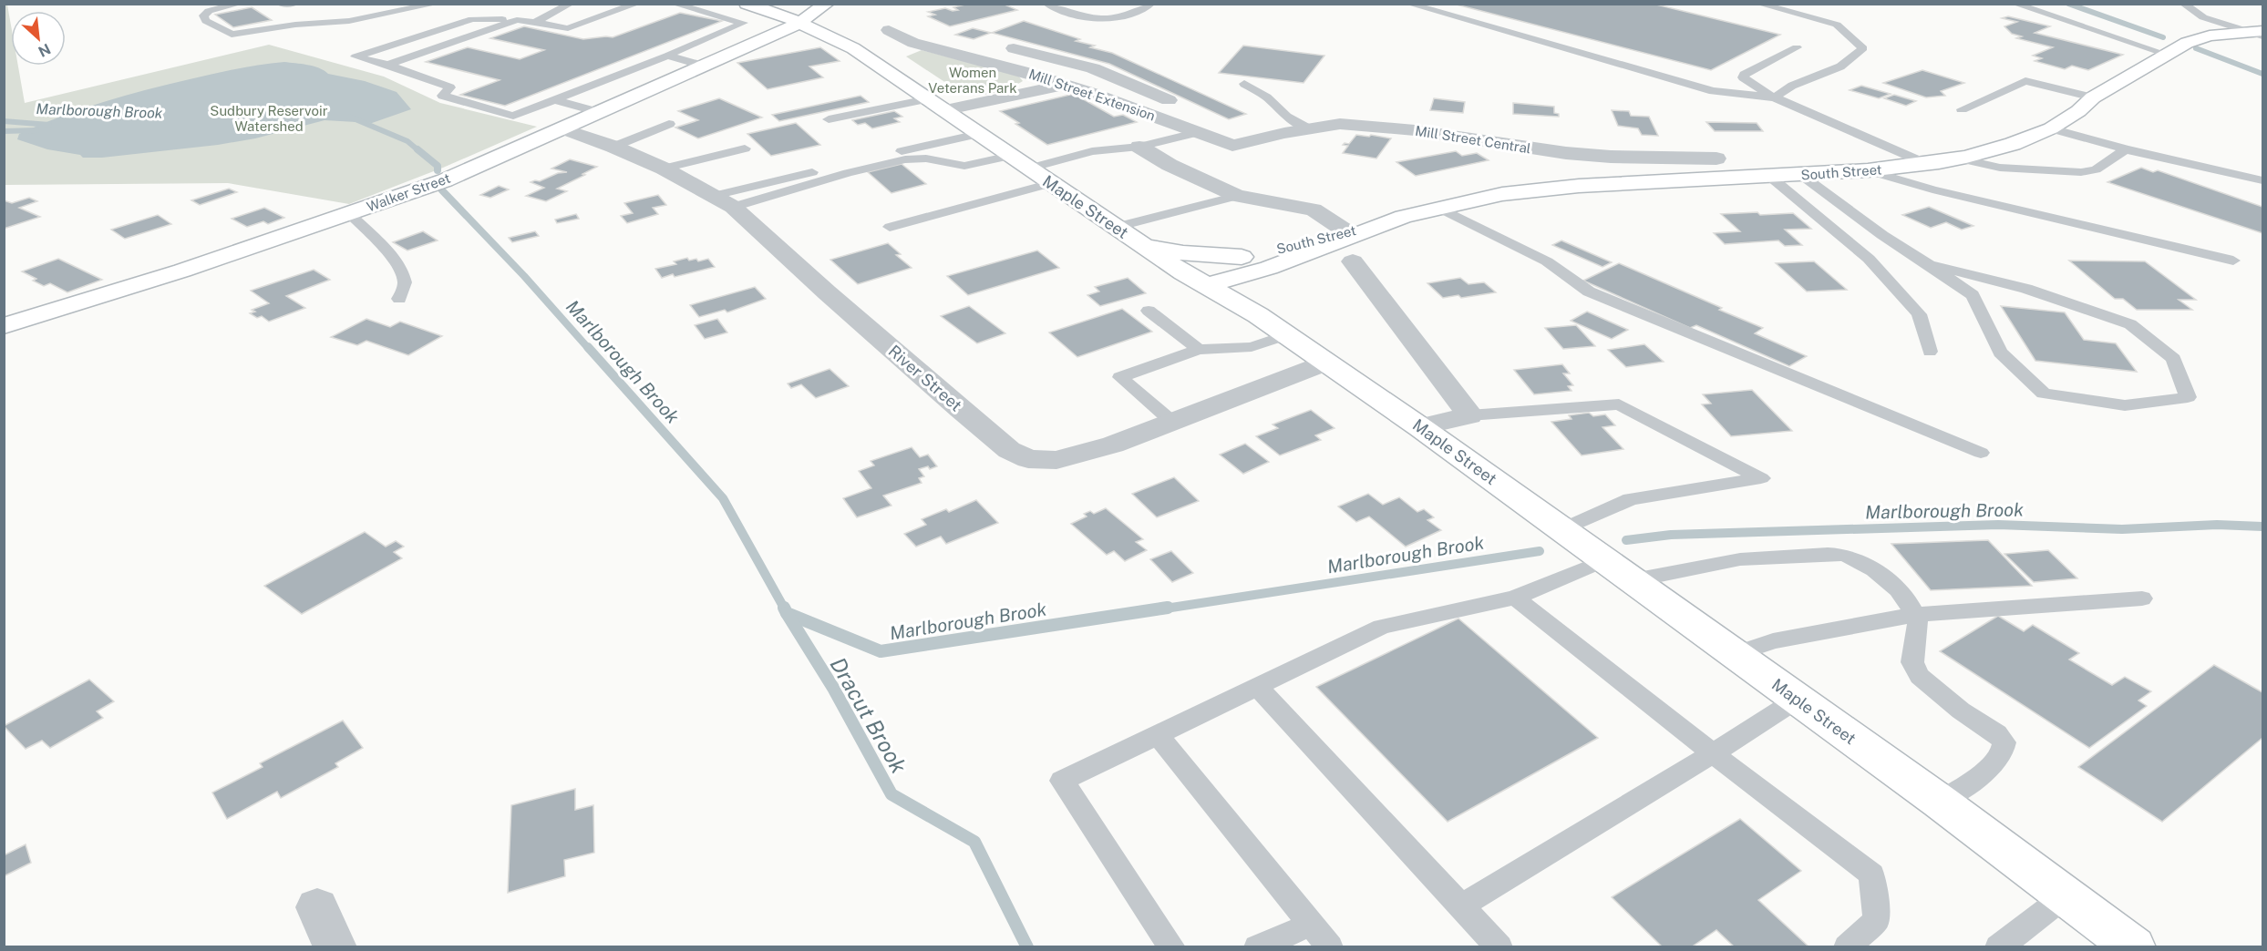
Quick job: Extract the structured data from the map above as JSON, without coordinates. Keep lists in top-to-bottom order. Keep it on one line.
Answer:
{"streets":{"main road":["South Street","Walker Street","Maple Street"],"street":["Mill Street Extension","Mill Street Central","River Street"]},"crossings":[["Mill Street Extension","Mill Street Central"],["South Street","Maple Street"],["Walker Street","Maple Street"],["Walker Street","River Street"],["Maple Street","River Street"]],"water":["Marlborough Brook","Dracut Brook"],"parks":["Women Veterans Park","Sudbury Reservoir Watershed"],"north":"bottom right"}
